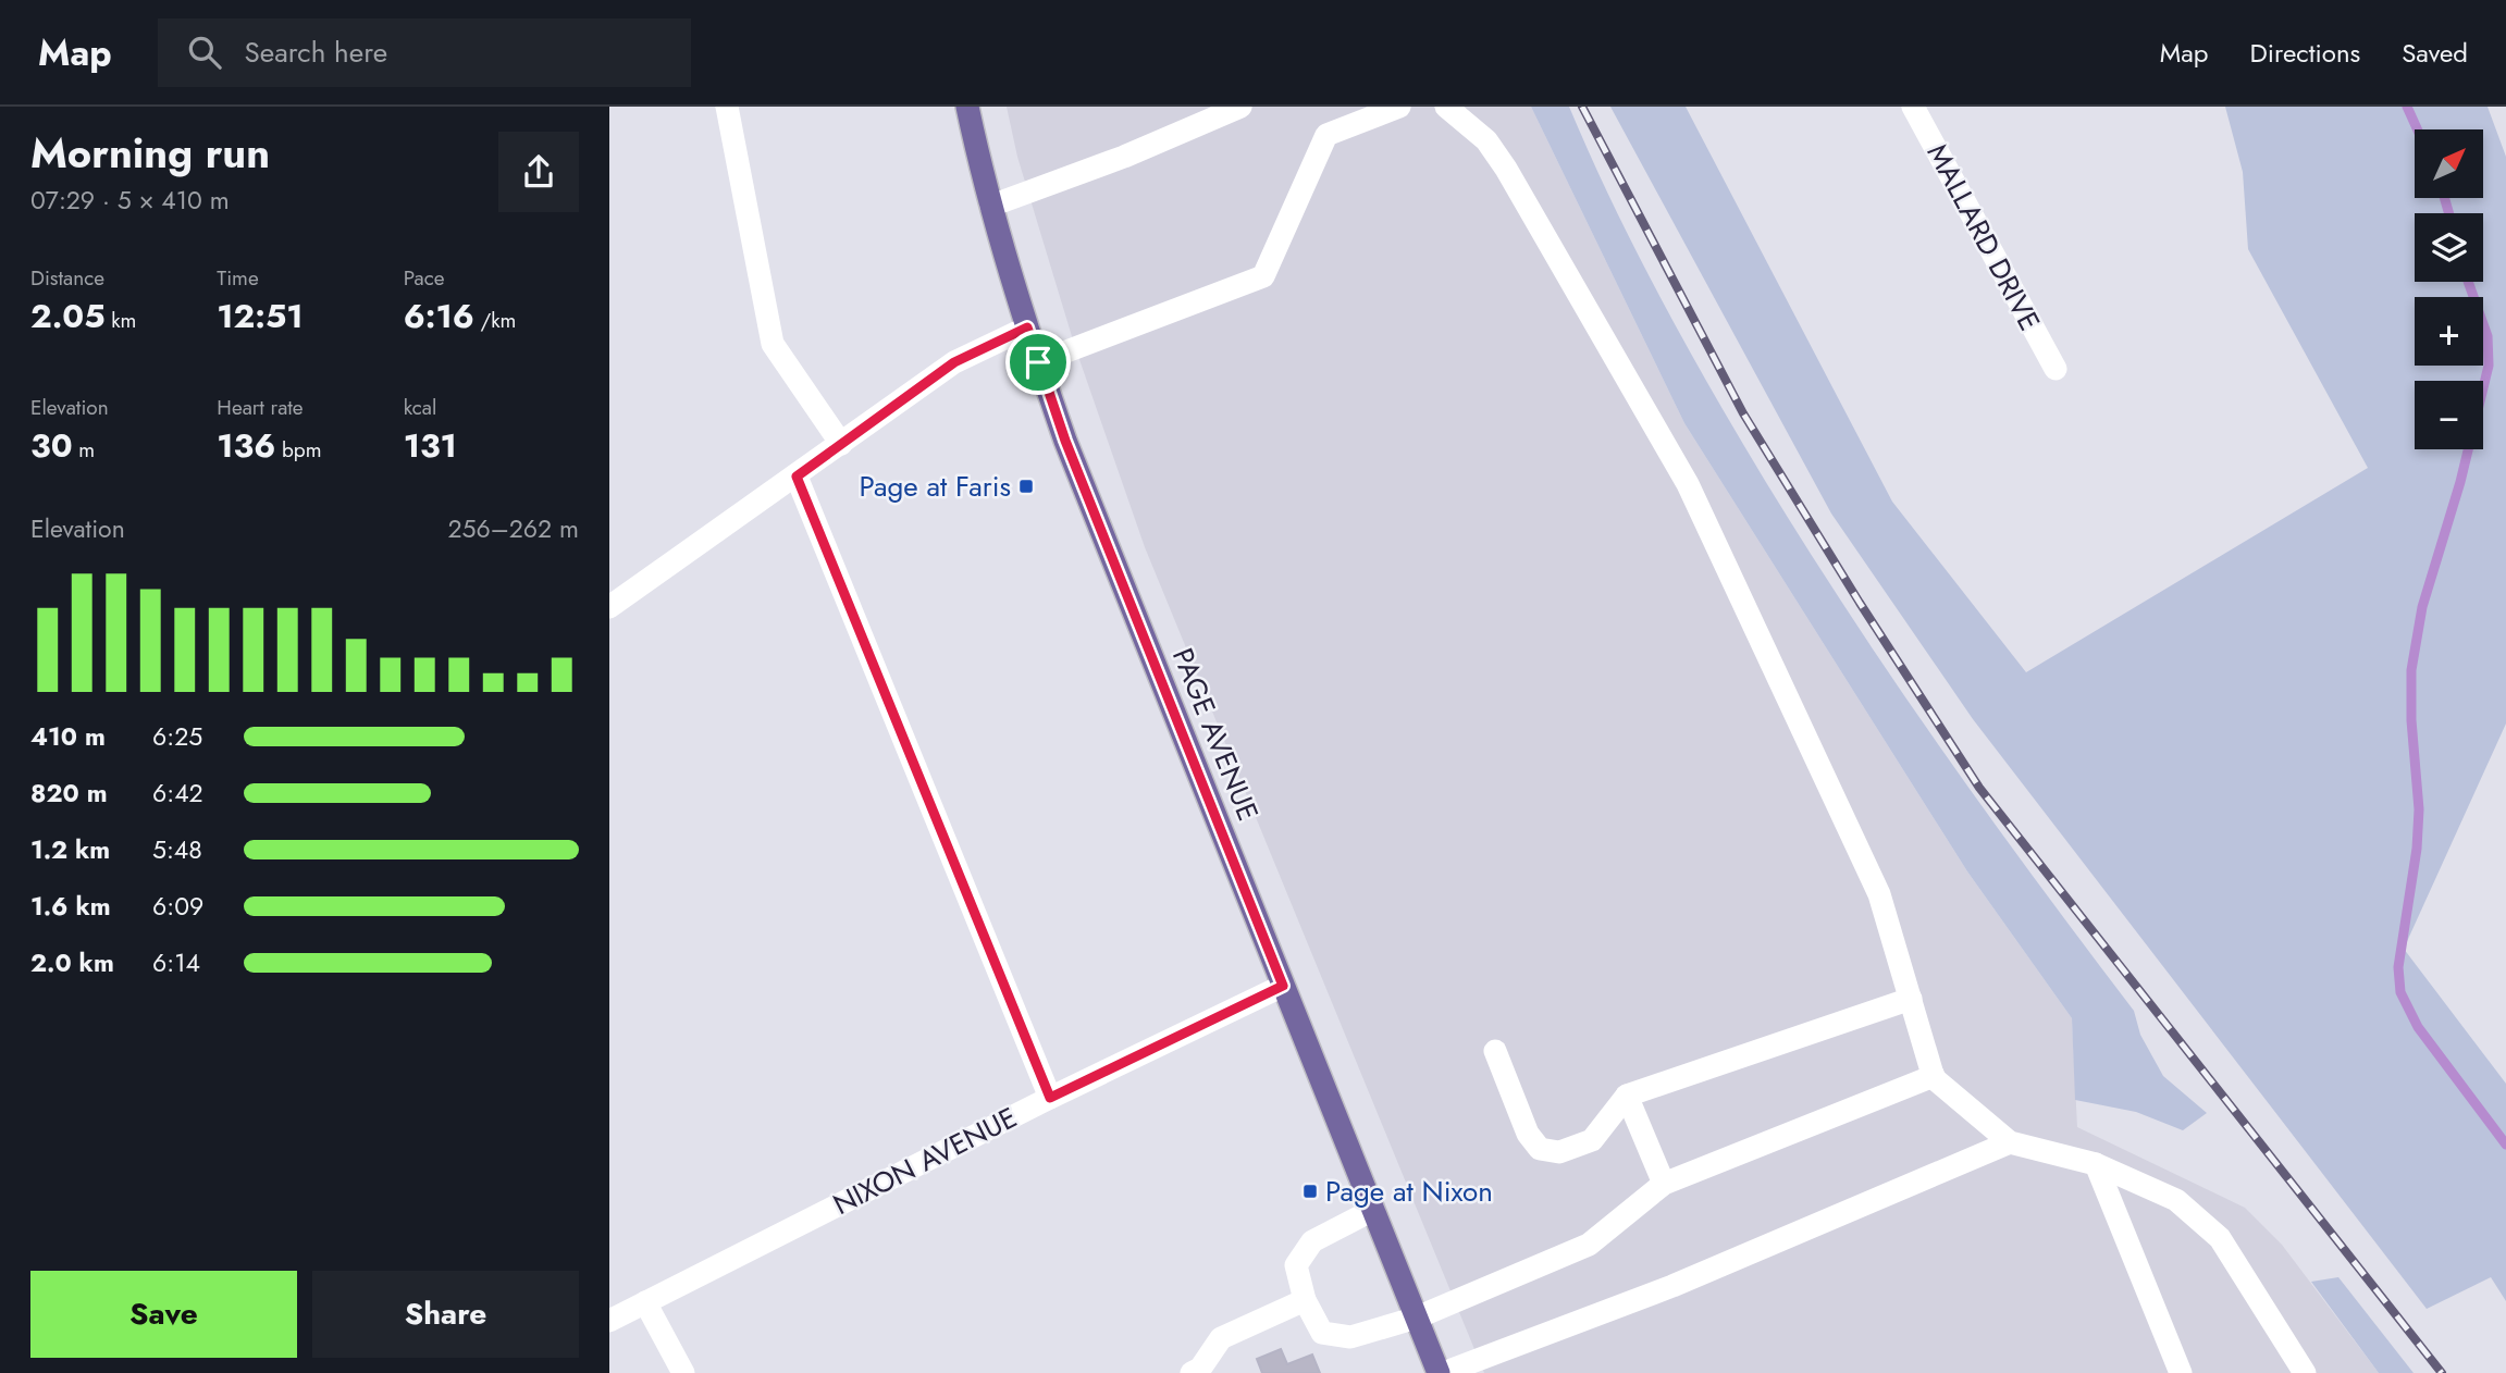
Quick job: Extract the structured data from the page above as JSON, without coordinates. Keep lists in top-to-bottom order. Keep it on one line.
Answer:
{"streets":{"main road":["PAGE AVENUE"],"street":["MALLARD DRIVE","NIXON AVENUE"]},"crossings":[["PAGE AVENUE","NIXON AVENUE"]],"places":{"transit":["Page at Faris","Page at Nixon"]},"north":"top right","page":{"header":"Map","search":"Search here","nav":["Map","Directions","Saved"],"heading":["Morning run","07:29 · 5 × 410 m"],"map_buttons":["+","−"],"stats":[["Distance","2.05 km"],["Time","12:51"],["Pace","6:16 /km"],["Elevation","30 m"],["Heart rate","136 bpm"],["kcal","131"]],"chart":["Elevation","256–262 m"],"list":[{"name":"410 m","note":"6:25"},{"name":"820 m","note":"6:42"},{"name":"1.2 km","note":"5:48"},{"name":"1.6 km","note":"6:09"},{"name":"2.0 km","note":"6:14"}],"buttons":["Save","Share"]}}
